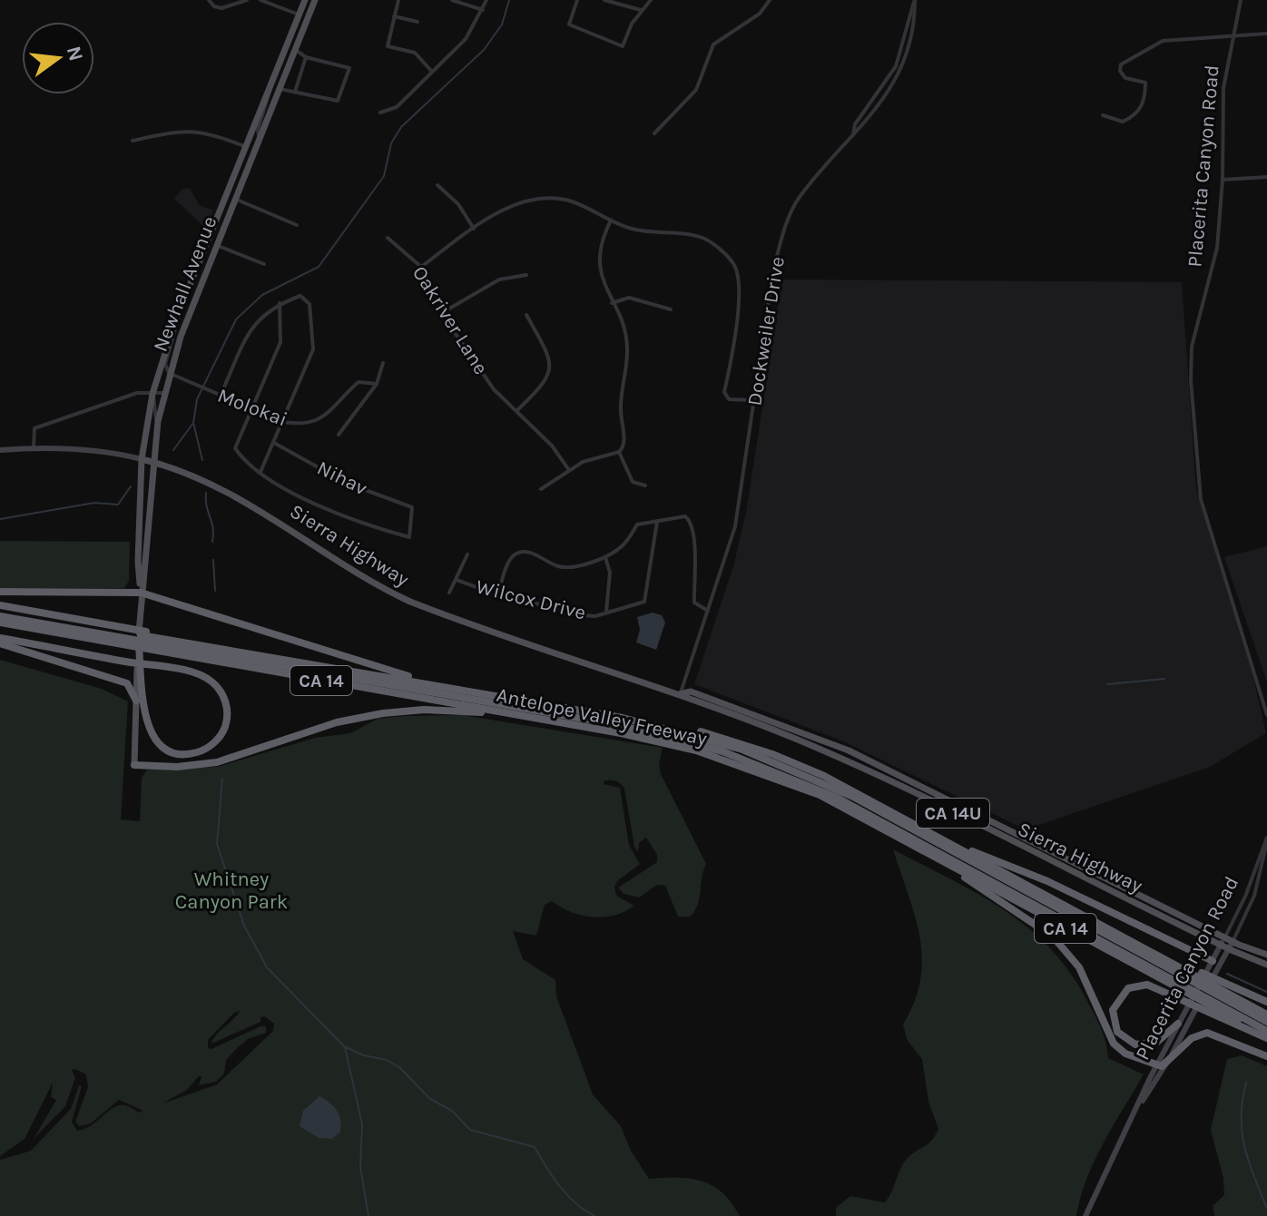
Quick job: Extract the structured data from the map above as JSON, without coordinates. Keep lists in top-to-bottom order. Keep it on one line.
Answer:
{"streets":{"highway":["CA 14","Antelope Valley Freeway"],"main road":["Placerita Canyon Road","Newhall Avenue","Sierra Highway","CA 14U"],"street":["Oakriver Lane","Dockweiler Drive","Molokai","Nihav","Wilcox Drive"]},"crossings":[["Placerita Canyon Road","Sierra Highway"],["Newhall Avenue","Molokai"],["Newhall Avenue","Sierra Highway"],["Dockweiler Drive","Sierra Highway"]],"parks":["Whitney Canyon Park"],"north":"right"}
